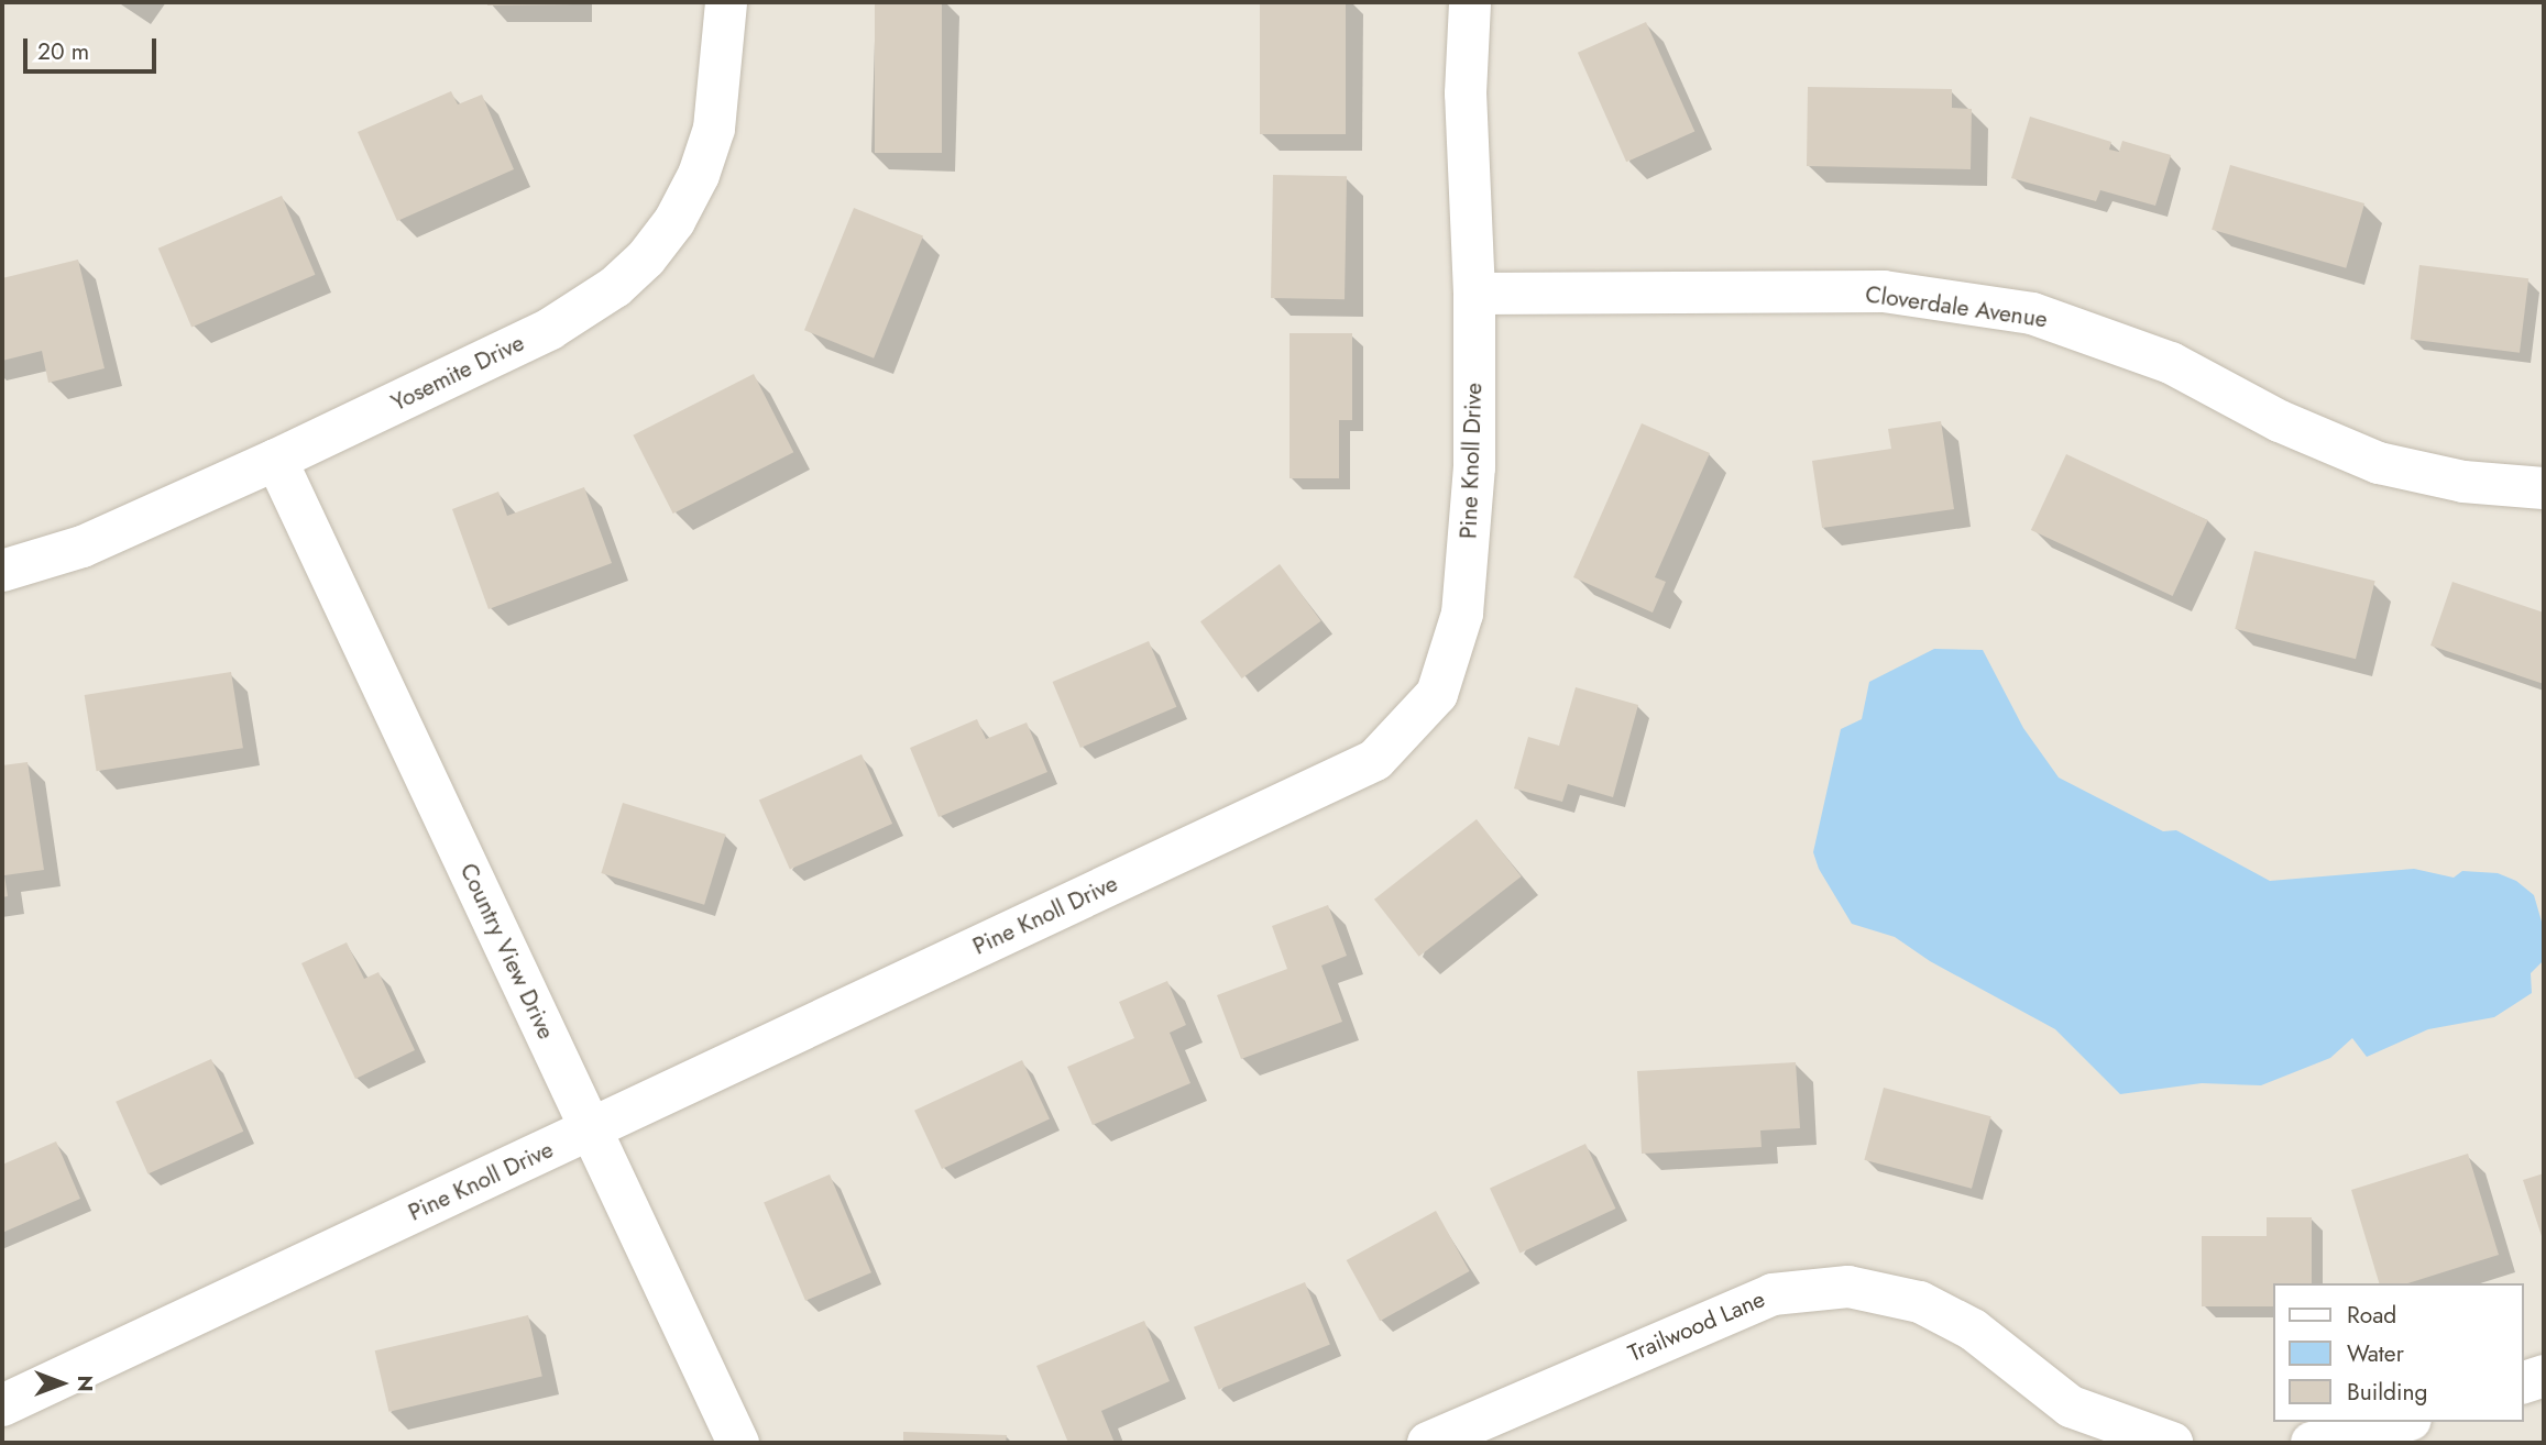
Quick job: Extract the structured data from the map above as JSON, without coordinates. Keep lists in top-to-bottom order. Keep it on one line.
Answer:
{"streets":{"street":["Cloverdale Avenue","Yosemite Drive","Pine Knoll Drive","Country View Drive","Trailwood Lane"]},"crossings":[["Cloverdale Avenue","Pine Knoll Drive"],["Yosemite Drive","Country View Drive"],["Pine Knoll Drive","Country View Drive"]],"legend":["Road","Water","Building"],"scale_bar":"20 m","north":"right"}
